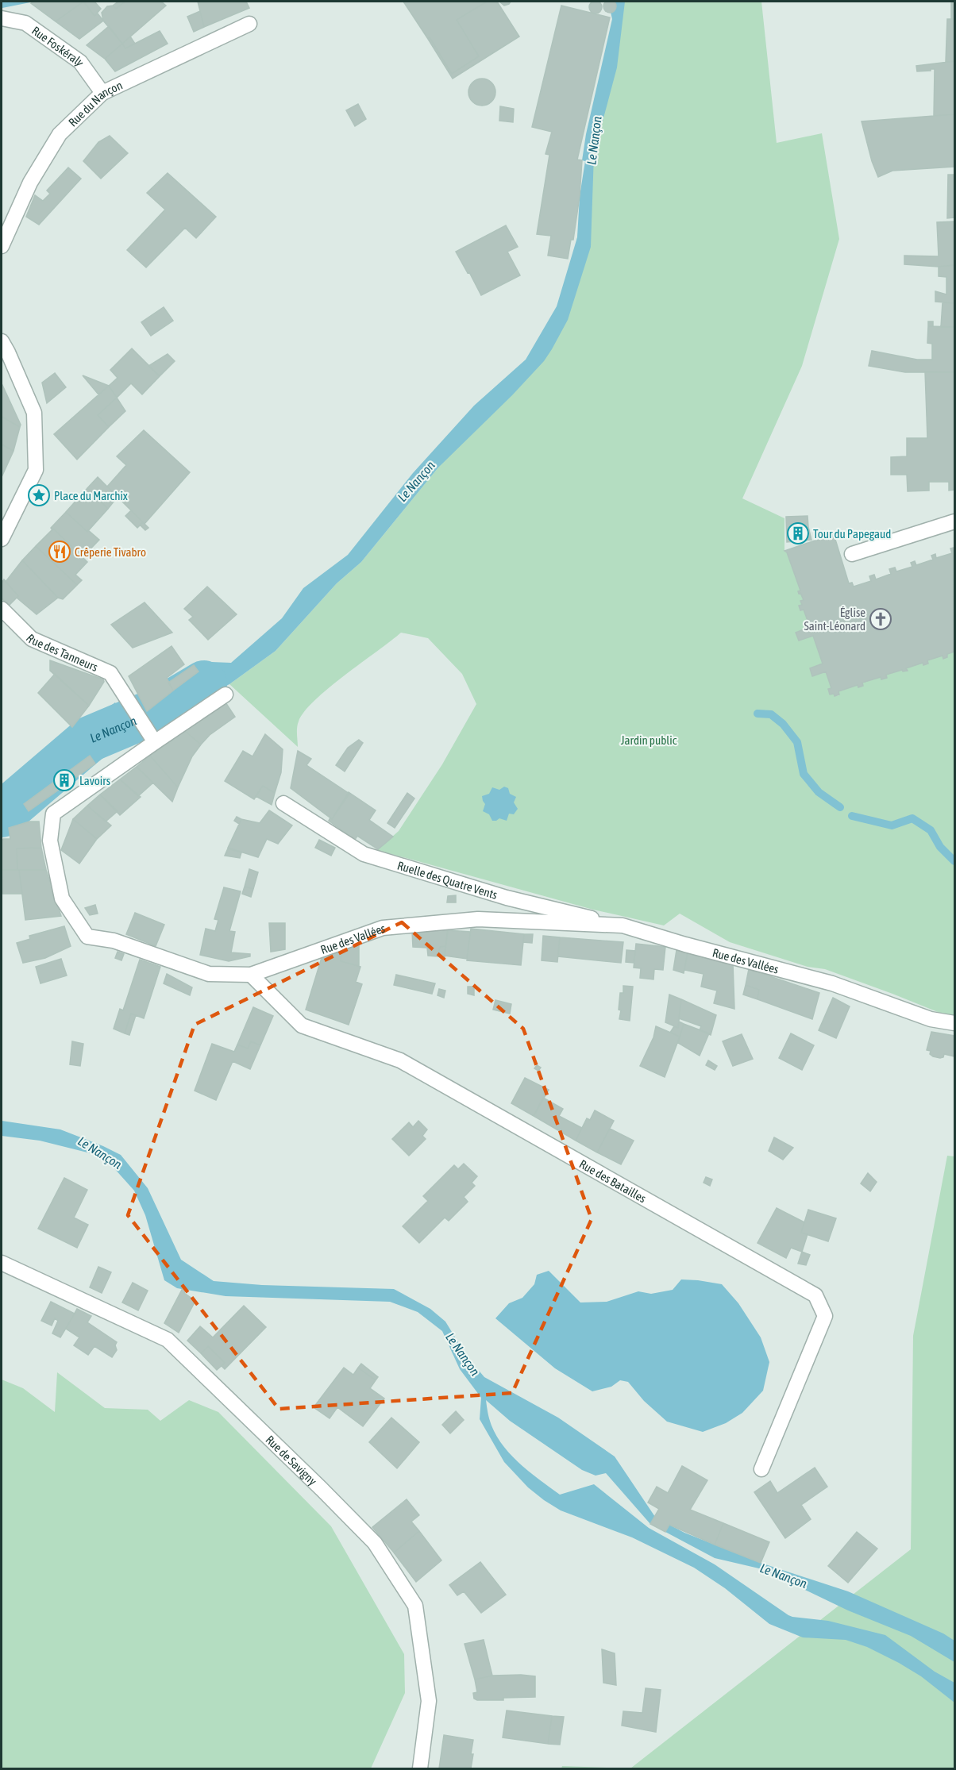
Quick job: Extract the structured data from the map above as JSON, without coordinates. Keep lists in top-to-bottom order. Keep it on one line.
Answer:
{"streets":{"street":["Rue Foskéraly","Rue du Nançon","Rue des Tanneurs","Ruelle des Quatre Vents","Rue des Vallées","Rue des Batailles","Rue de Savigny"]},"crossings":[["Rue Foskéraly","Rue du Nançon"],["Rue des Tanneurs","Rue des Vallées"],["Ruelle des Quatre Vents","Rue des Vallées"],["Rue des Vallées","Rue des Batailles"]],"water":["Le Nançon"],"parks":["Jardin public"],"places":{"place":["Place du Marchix"],"building":["Tour du Papegaud","Lavoirs"],"restaurant":["Crêperie Tivabro"],"church":["Église Saint-Léonard"]}}
